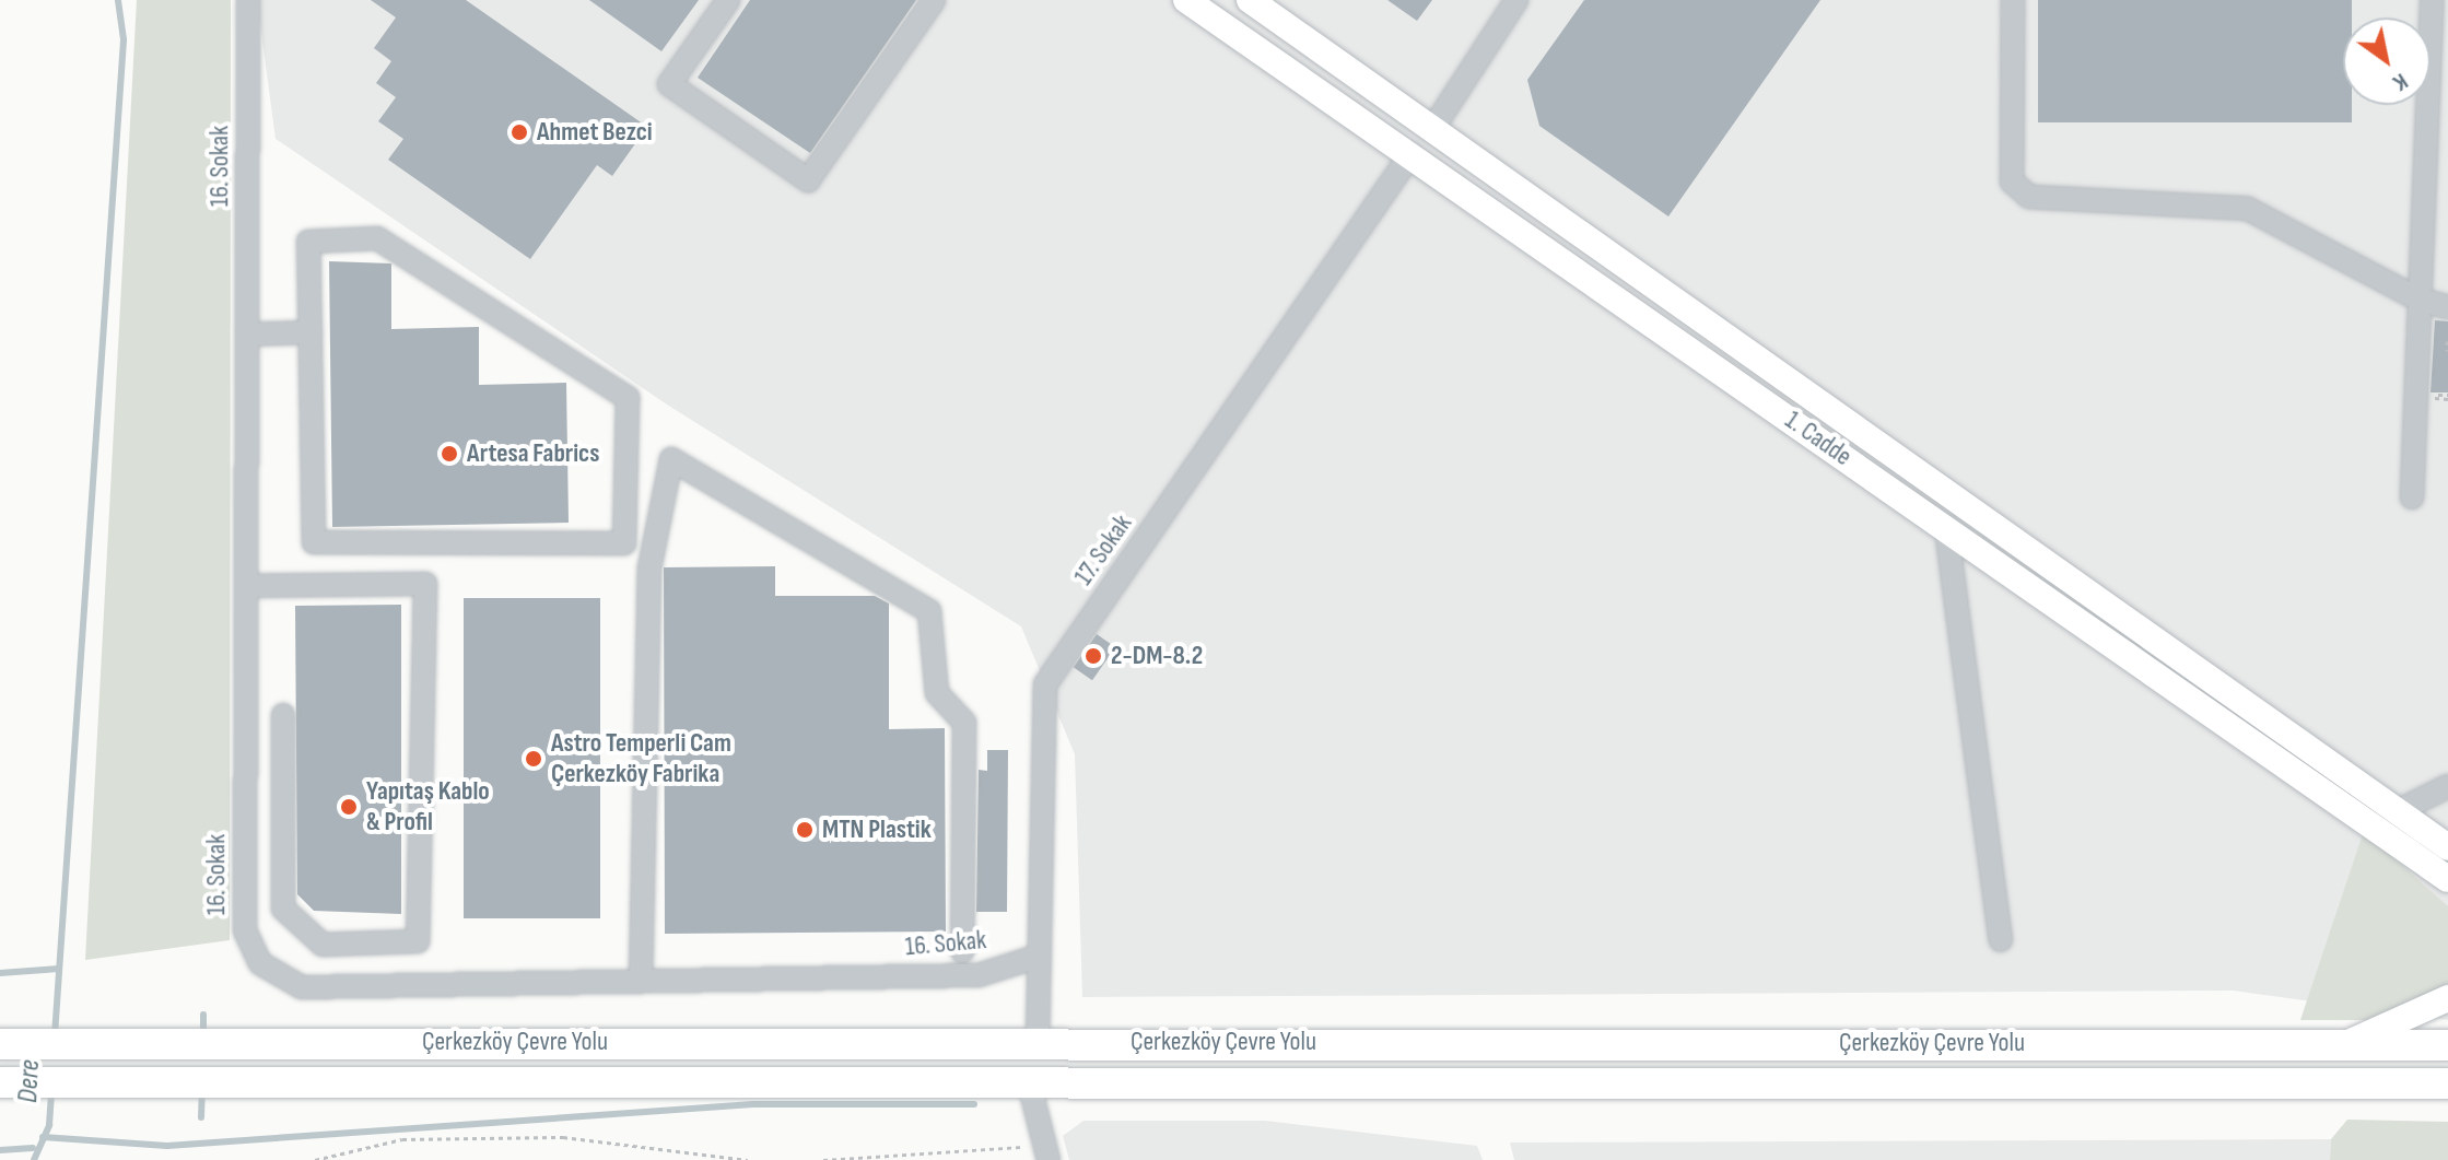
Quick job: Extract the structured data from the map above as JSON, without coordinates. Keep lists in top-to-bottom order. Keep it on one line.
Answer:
{"streets":{"highway":["Çerkezköy Çevre Yolu"],"main road":["1. Cadde"],"street":["16. Sokak","17. Sokak"]},"crossings":[["16. Sokak","17. Sokak"],["1. Cadde","17. Sokak"],["17. Sokak","Çerkezköy Çevre Yolu"]],"water":["Dere"],"places":["Ahmet Bezci","Artesa Fabrics","2-DM-8.2","Astro Temperli Cam Çerkezköy Fabrika","Yapıtaş Kablo & Profil","MTN Plastik"],"north":"bottom right"}
